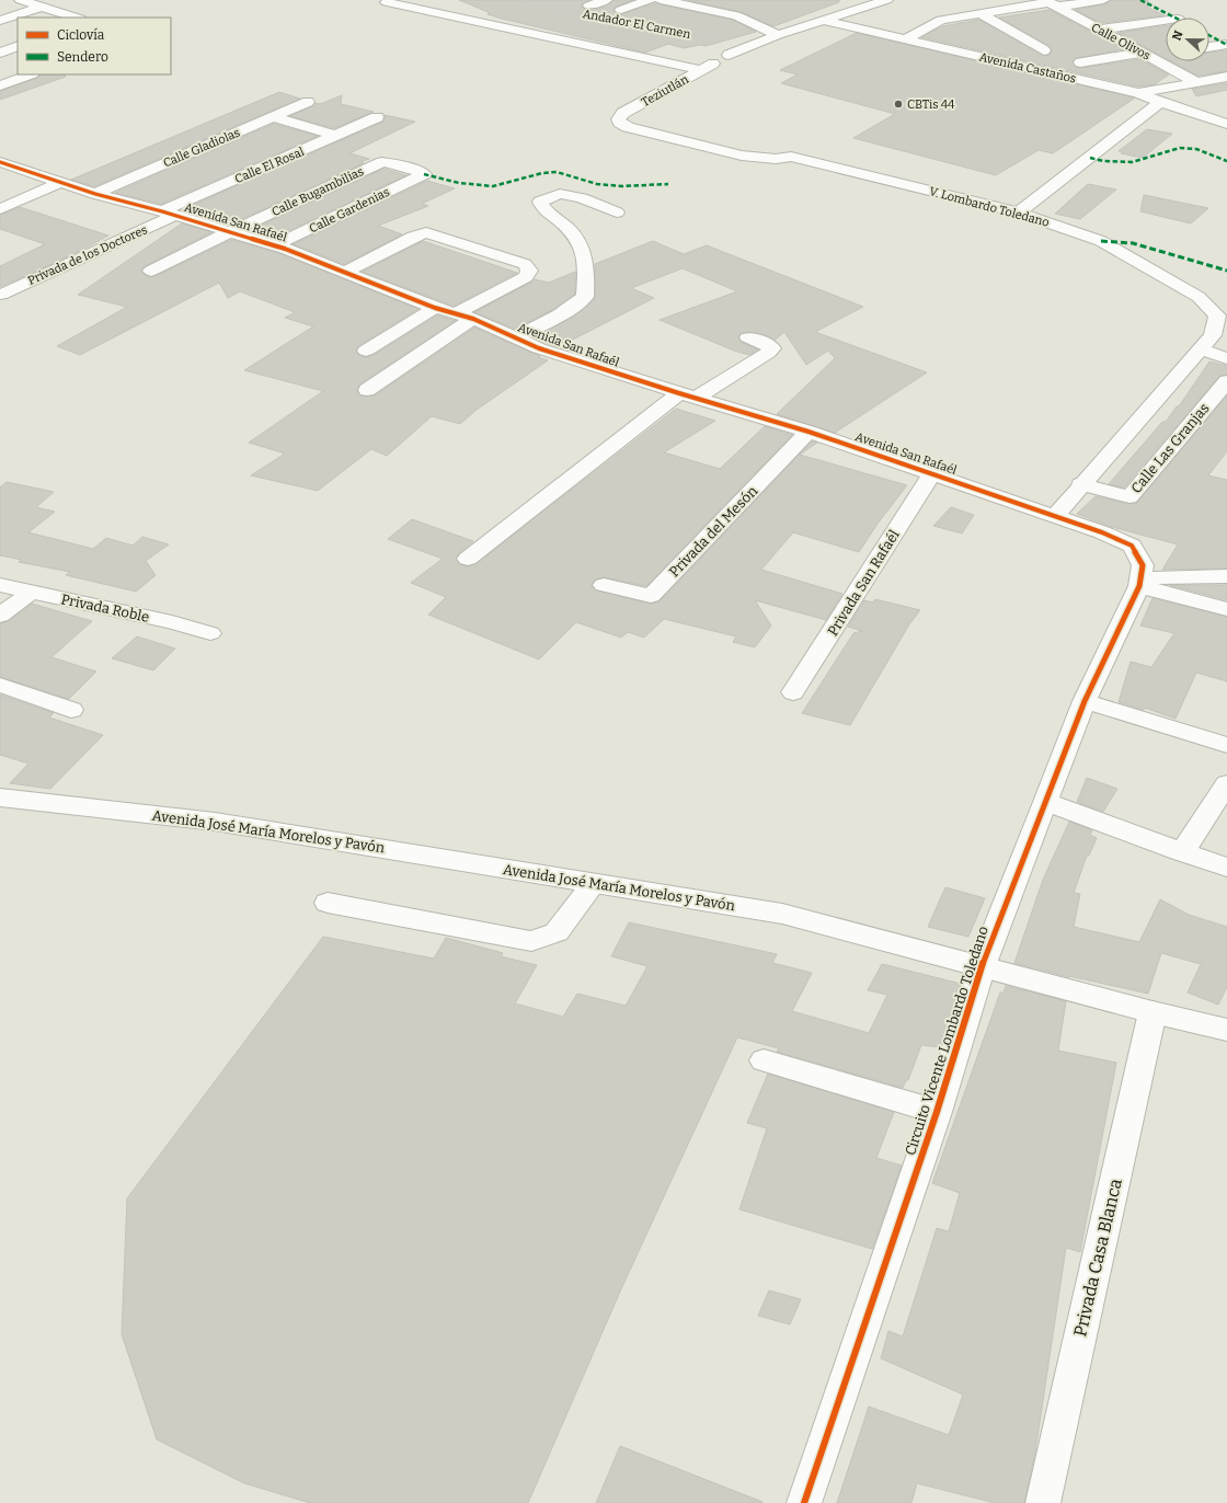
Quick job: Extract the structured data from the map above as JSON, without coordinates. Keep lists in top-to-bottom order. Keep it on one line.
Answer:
{"streets":{"street":["Calle Olivos","Avenida Castaños","Teziutlán","Calle Gladiolas","Calle El Rosal","Calle Bugambilias","V. Lombardo Toledano","Calle Gardenias","Avenida San Rafaél","Privada de los Doctores","Calle Las Granjas","Privada del Mesón","Privada San Rafaél","Privada Roble","Avenida José María Morelos y Pavón","Circuito Vicente Lombardo Toledano","Privada Casa Blanca"],"path":["Andador El Carmen"]},"crossings":[["Teziutlán","V. Lombardo Toledano"],["Calle Gladiolas","Avenida San Rafaél"],["Calle El Rosal","Avenida San Rafaél"],["Calle El Rosal","Privada de los Doctores"],["Calle Bugambilias","Calle Gardenias"],["Calle Bugambilias","Avenida San Rafaél"],["V. Lombardo Toledano","Avenida San Rafaél"],["V. Lombardo Toledano","Calle Las Granjas"],["Calle Gardenias","Avenida San Rafaél"],["Avenida San Rafaél","Privada de los Doctores"],["Avenida San Rafaél","Privada del Mesón"],["Avenida San Rafaél","Privada San Rafaél"],["Avenida San Rafaél","Circuito Vicente Lombardo Toledano"],["Avenida José María Morelos y Pavón","Circuito Vicente Lombardo Toledano"],["Avenida José María Morelos y Pavón","Privada Casa Blanca"]],"places":["CBTis 44"],"legend":["Ciclovía","Sendero"],"north":"left"}
